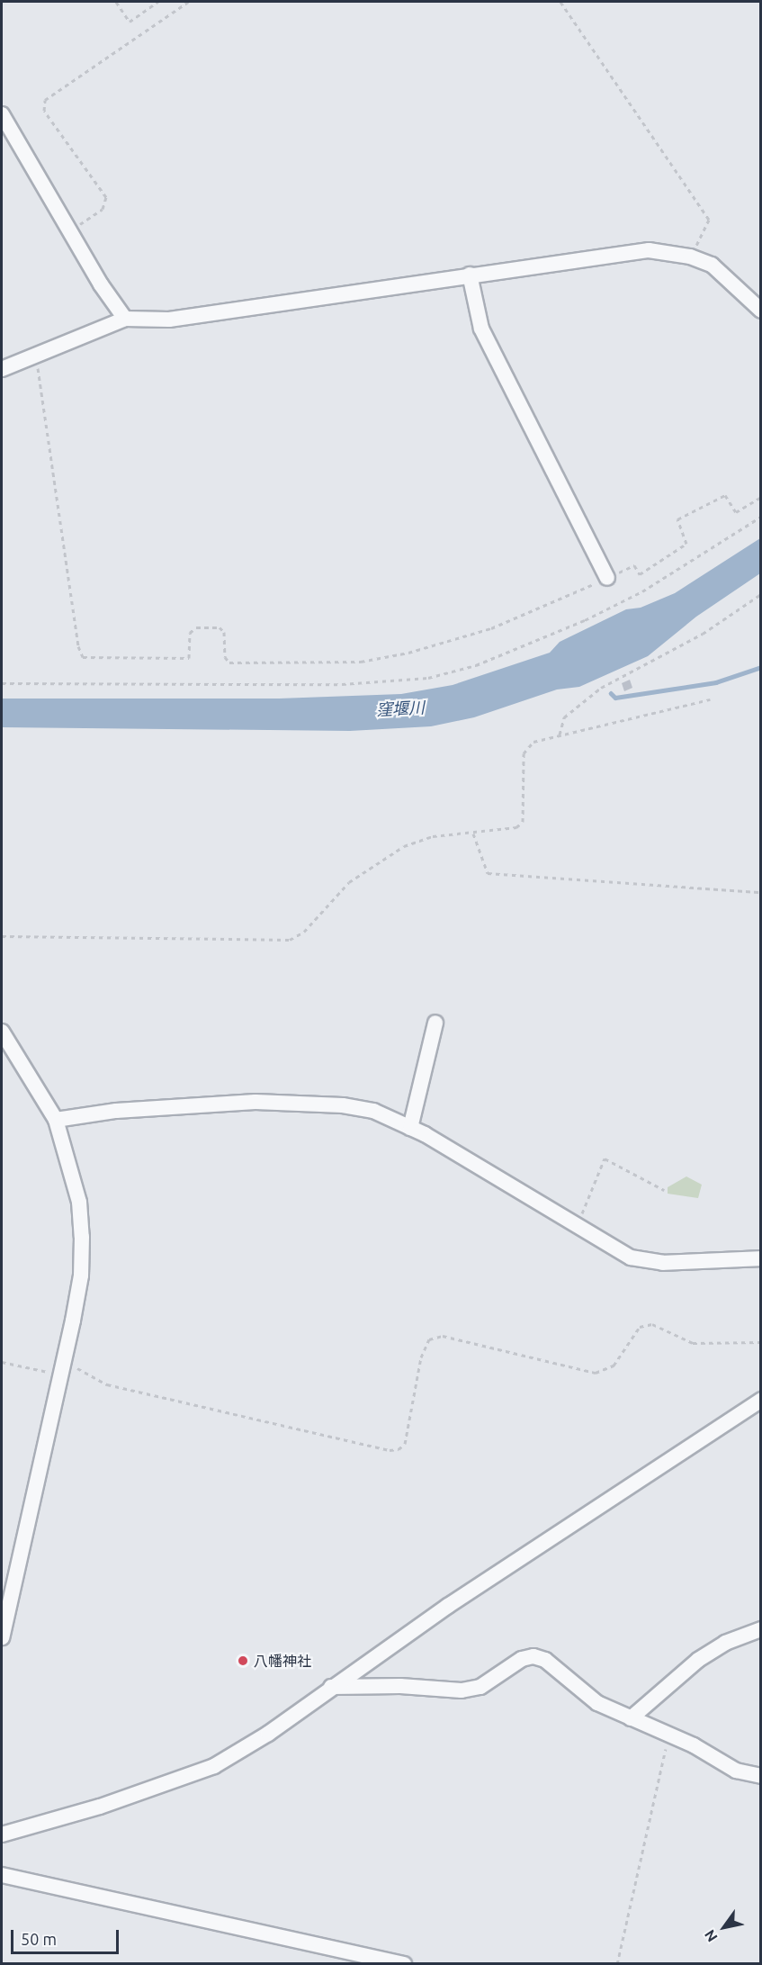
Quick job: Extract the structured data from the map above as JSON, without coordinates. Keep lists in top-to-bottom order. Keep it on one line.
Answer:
{"water":["窪堰川"],"places":["八幡神社"],"scale_bar":"50 m","north":"bottom left"}
